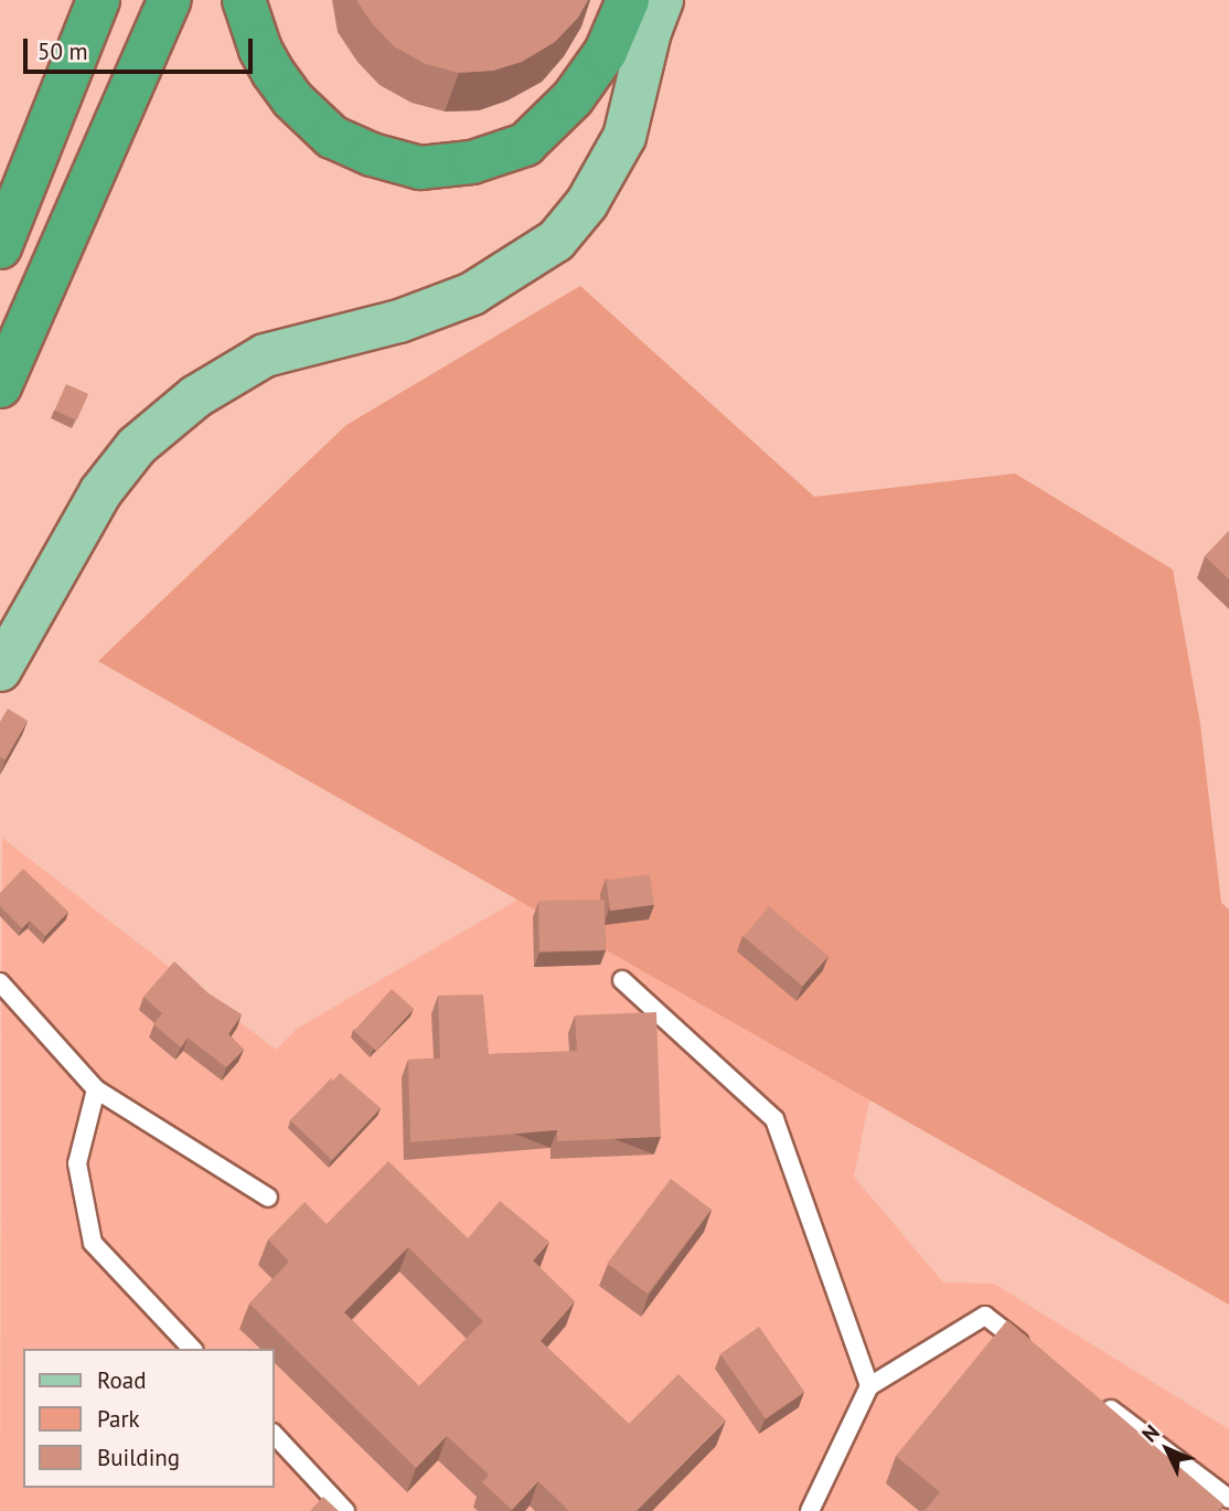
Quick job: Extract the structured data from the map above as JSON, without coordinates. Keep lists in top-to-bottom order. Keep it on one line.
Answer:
{"legend":["Road","Park","Building"],"scale_bar":"50 m","north":"top left"}
